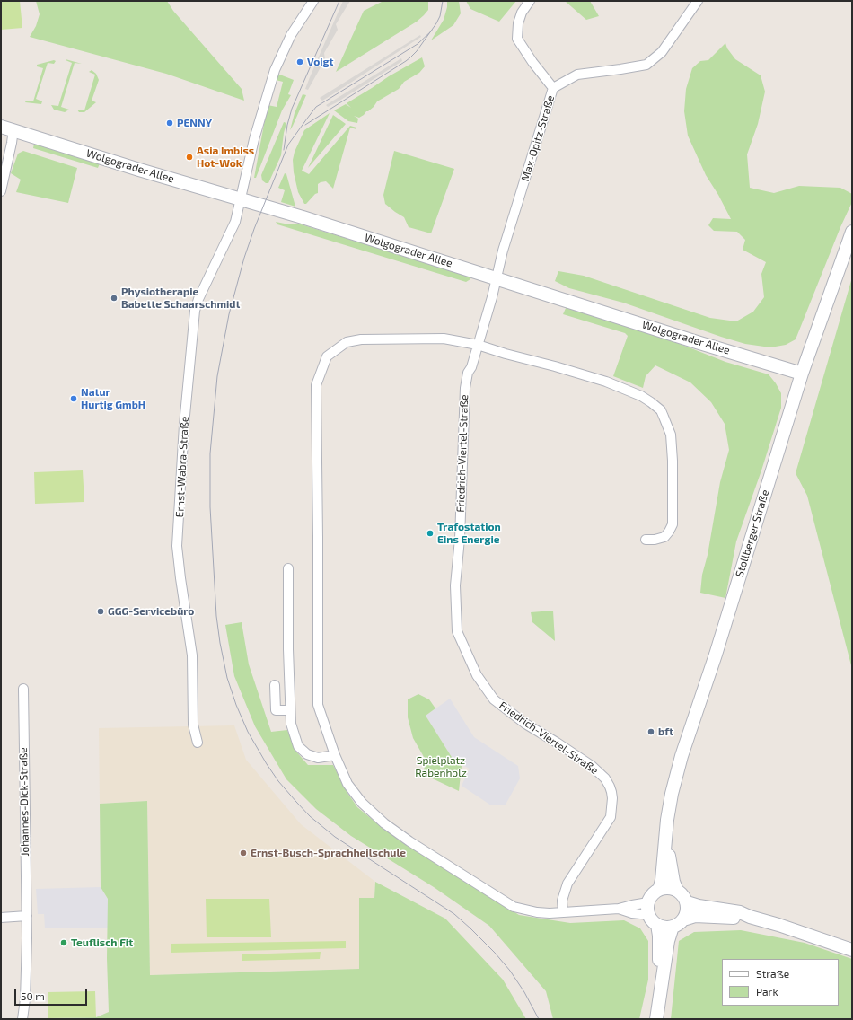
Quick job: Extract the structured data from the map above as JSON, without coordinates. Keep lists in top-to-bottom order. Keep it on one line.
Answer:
{"streets":{"main road":["Wolgograder Allee","Stollberger Straße"],"street":["Max-Opitz-Straße","Friedrich-Viertel-Straße","Ernst-Wabra-Straße","Johannes-Dick-Straße"]},"crossings":[["Max-Opitz-Straße","Wolgograder Allee"],["Max-Opitz-Straße","Friedrich-Viertel-Straße"],["Wolgograder Allee","Friedrich-Viertel-Straße"],["Wolgograder Allee","Ernst-Wabra-Straße"],["Wolgograder Allee","Stollberger Straße"]],"parks":["Spielplatz Rabenholz"],"places":["Voigt","PENNY","Asia Imbiss Hot-Wok","Physiotherapie Babette Schaarschmidt","Natur Hurtig GmbH","Trafostation Eins Energie","GGG-Servicebüro","bft","Ernst-Busch-Sprachheilschule","Teuflisch Fit"],"legend":["Straße","Park"],"scale_bar":"50 m"}
